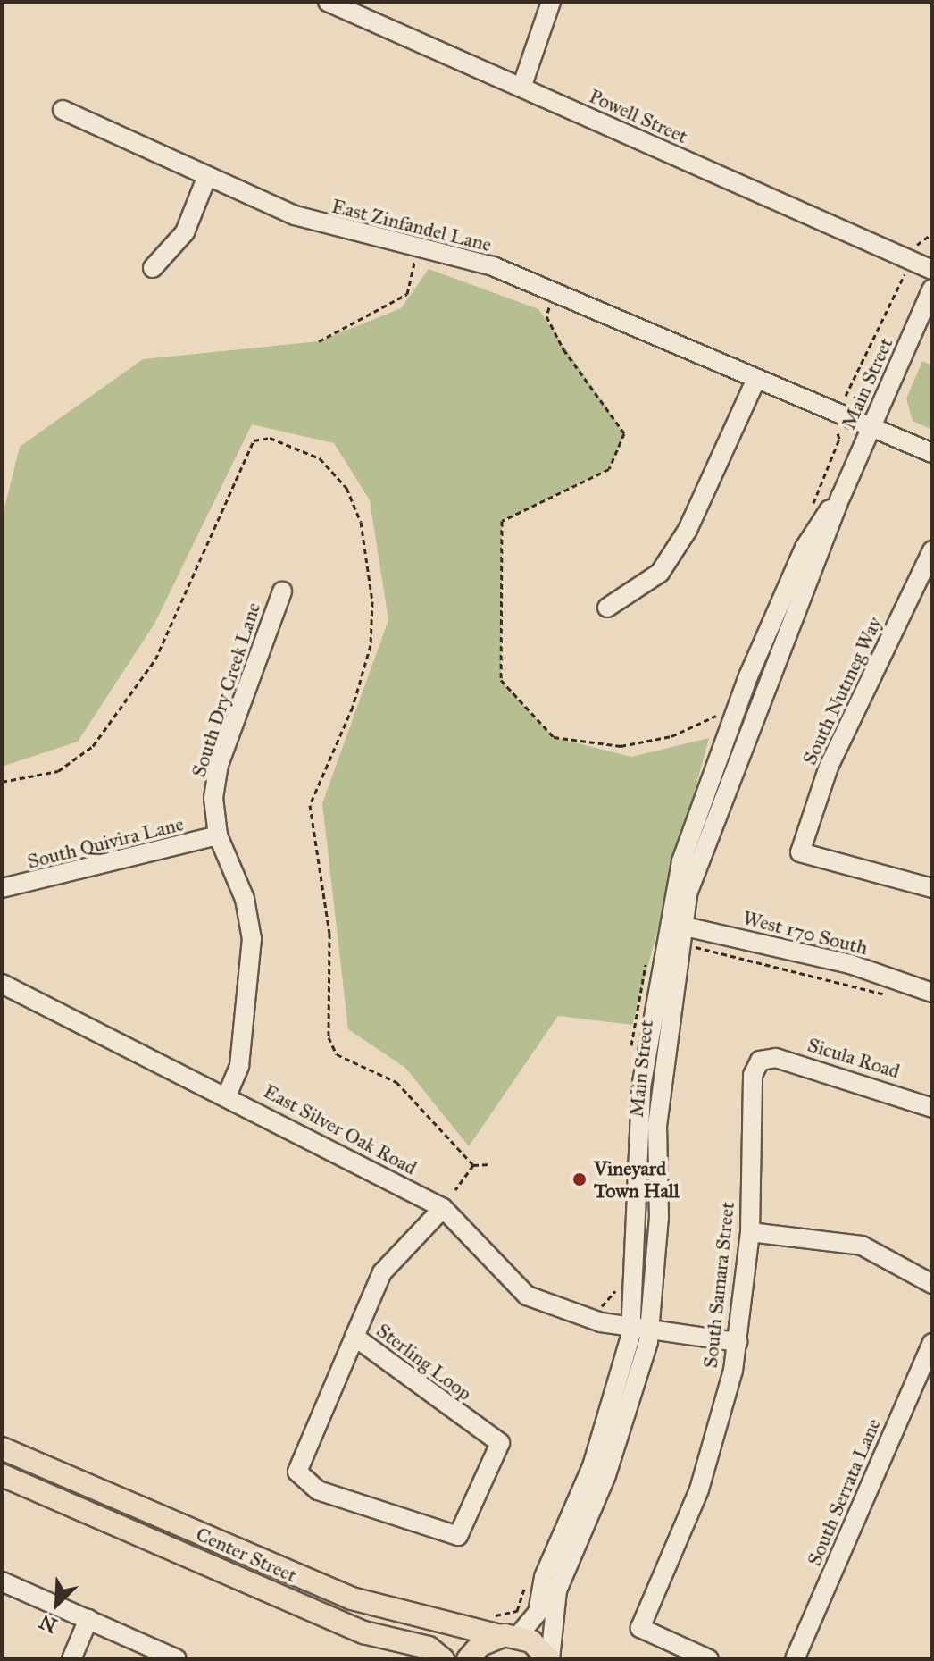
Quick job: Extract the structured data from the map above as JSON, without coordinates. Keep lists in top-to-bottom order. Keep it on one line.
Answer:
{"streets":{"main road":["Center Street"],"street":["Powell Street","East Zinfandel Lane","Main Street","South Dry Creek Lane","South Nutmeg Way","South Quivira Lane","West 170 South","Sicula Road","East Silver Oak Road","South Samara Street","Sterling Loop","South Serrata Lane"]},"crossings":[["East Zinfandel Lane","Main Street"],["Main Street","West 170 South"],["Main Street","East Silver Oak Road"],["Main Street","Center Street"],["South Dry Creek Lane","South Quivira Lane"],["South Dry Creek Lane","East Silver Oak Road"],["Sicula Road","South Samara Street"],["East Silver Oak Road","South Samara Street"]],"places":["Vineyard Town Hall"],"north":"bottom left"}
